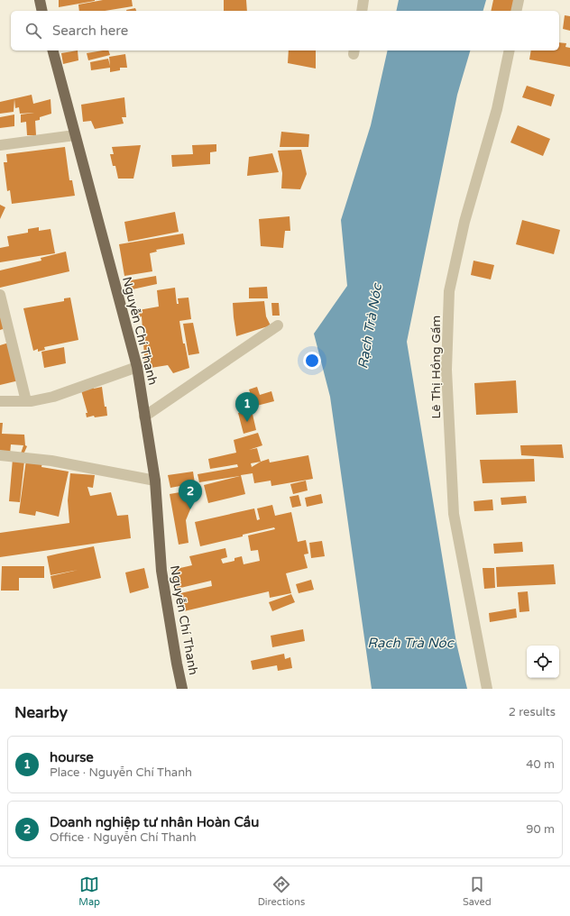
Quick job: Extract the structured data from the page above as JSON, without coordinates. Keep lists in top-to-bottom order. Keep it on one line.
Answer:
{"streets":{"main road":["Nguyễn Chí Thanh"],"street":["Lê Thị Hồng Gấm"]},"water":["Rạch Trà Nóc"],"page":{"search":"Search here","pins":["1","2"],"heading":["Nearby","2 results"],"list":[{"mark":"1","name":"hourse","note":"Place · Nguyễn Chí Thanh","value":"40 m"},{"mark":"2","name":"Doanh nghiệp tư nhân Hoàn Cầu","note":"Office · Nguyễn Chí Thanh","value":"90 m"}],"nav":["Map","Directions","Saved"]}}
